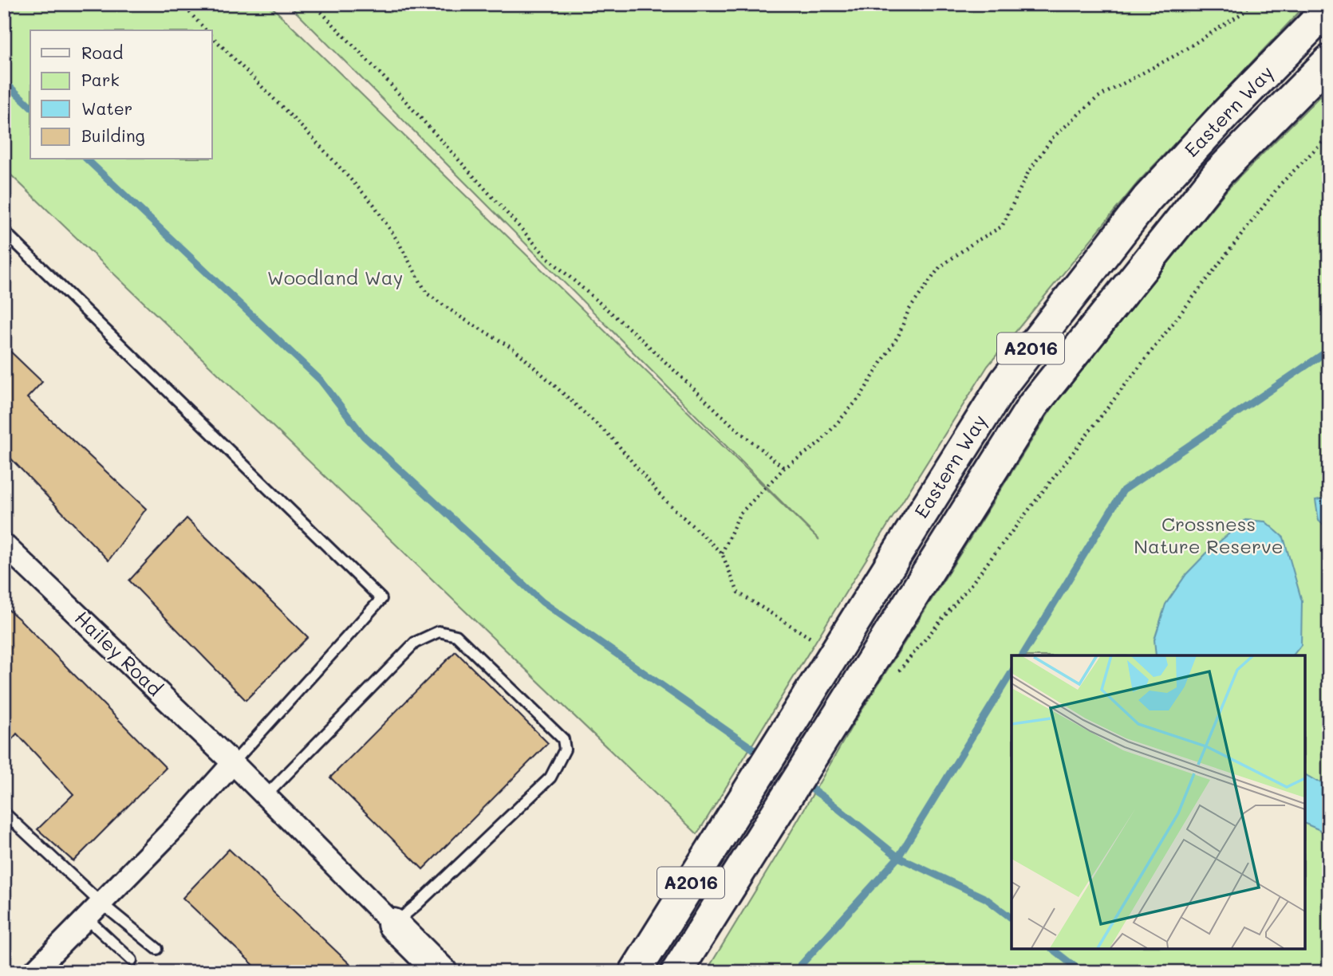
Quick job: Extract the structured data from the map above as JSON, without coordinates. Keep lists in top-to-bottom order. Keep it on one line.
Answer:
{"streets":{"main road":["Eastern Way","A2016"],"street":["Hailey Road"]},"parks":["Woodland Way","Crossness Nature Reserve"],"legend":["Road","Park","Water","Building"]}
